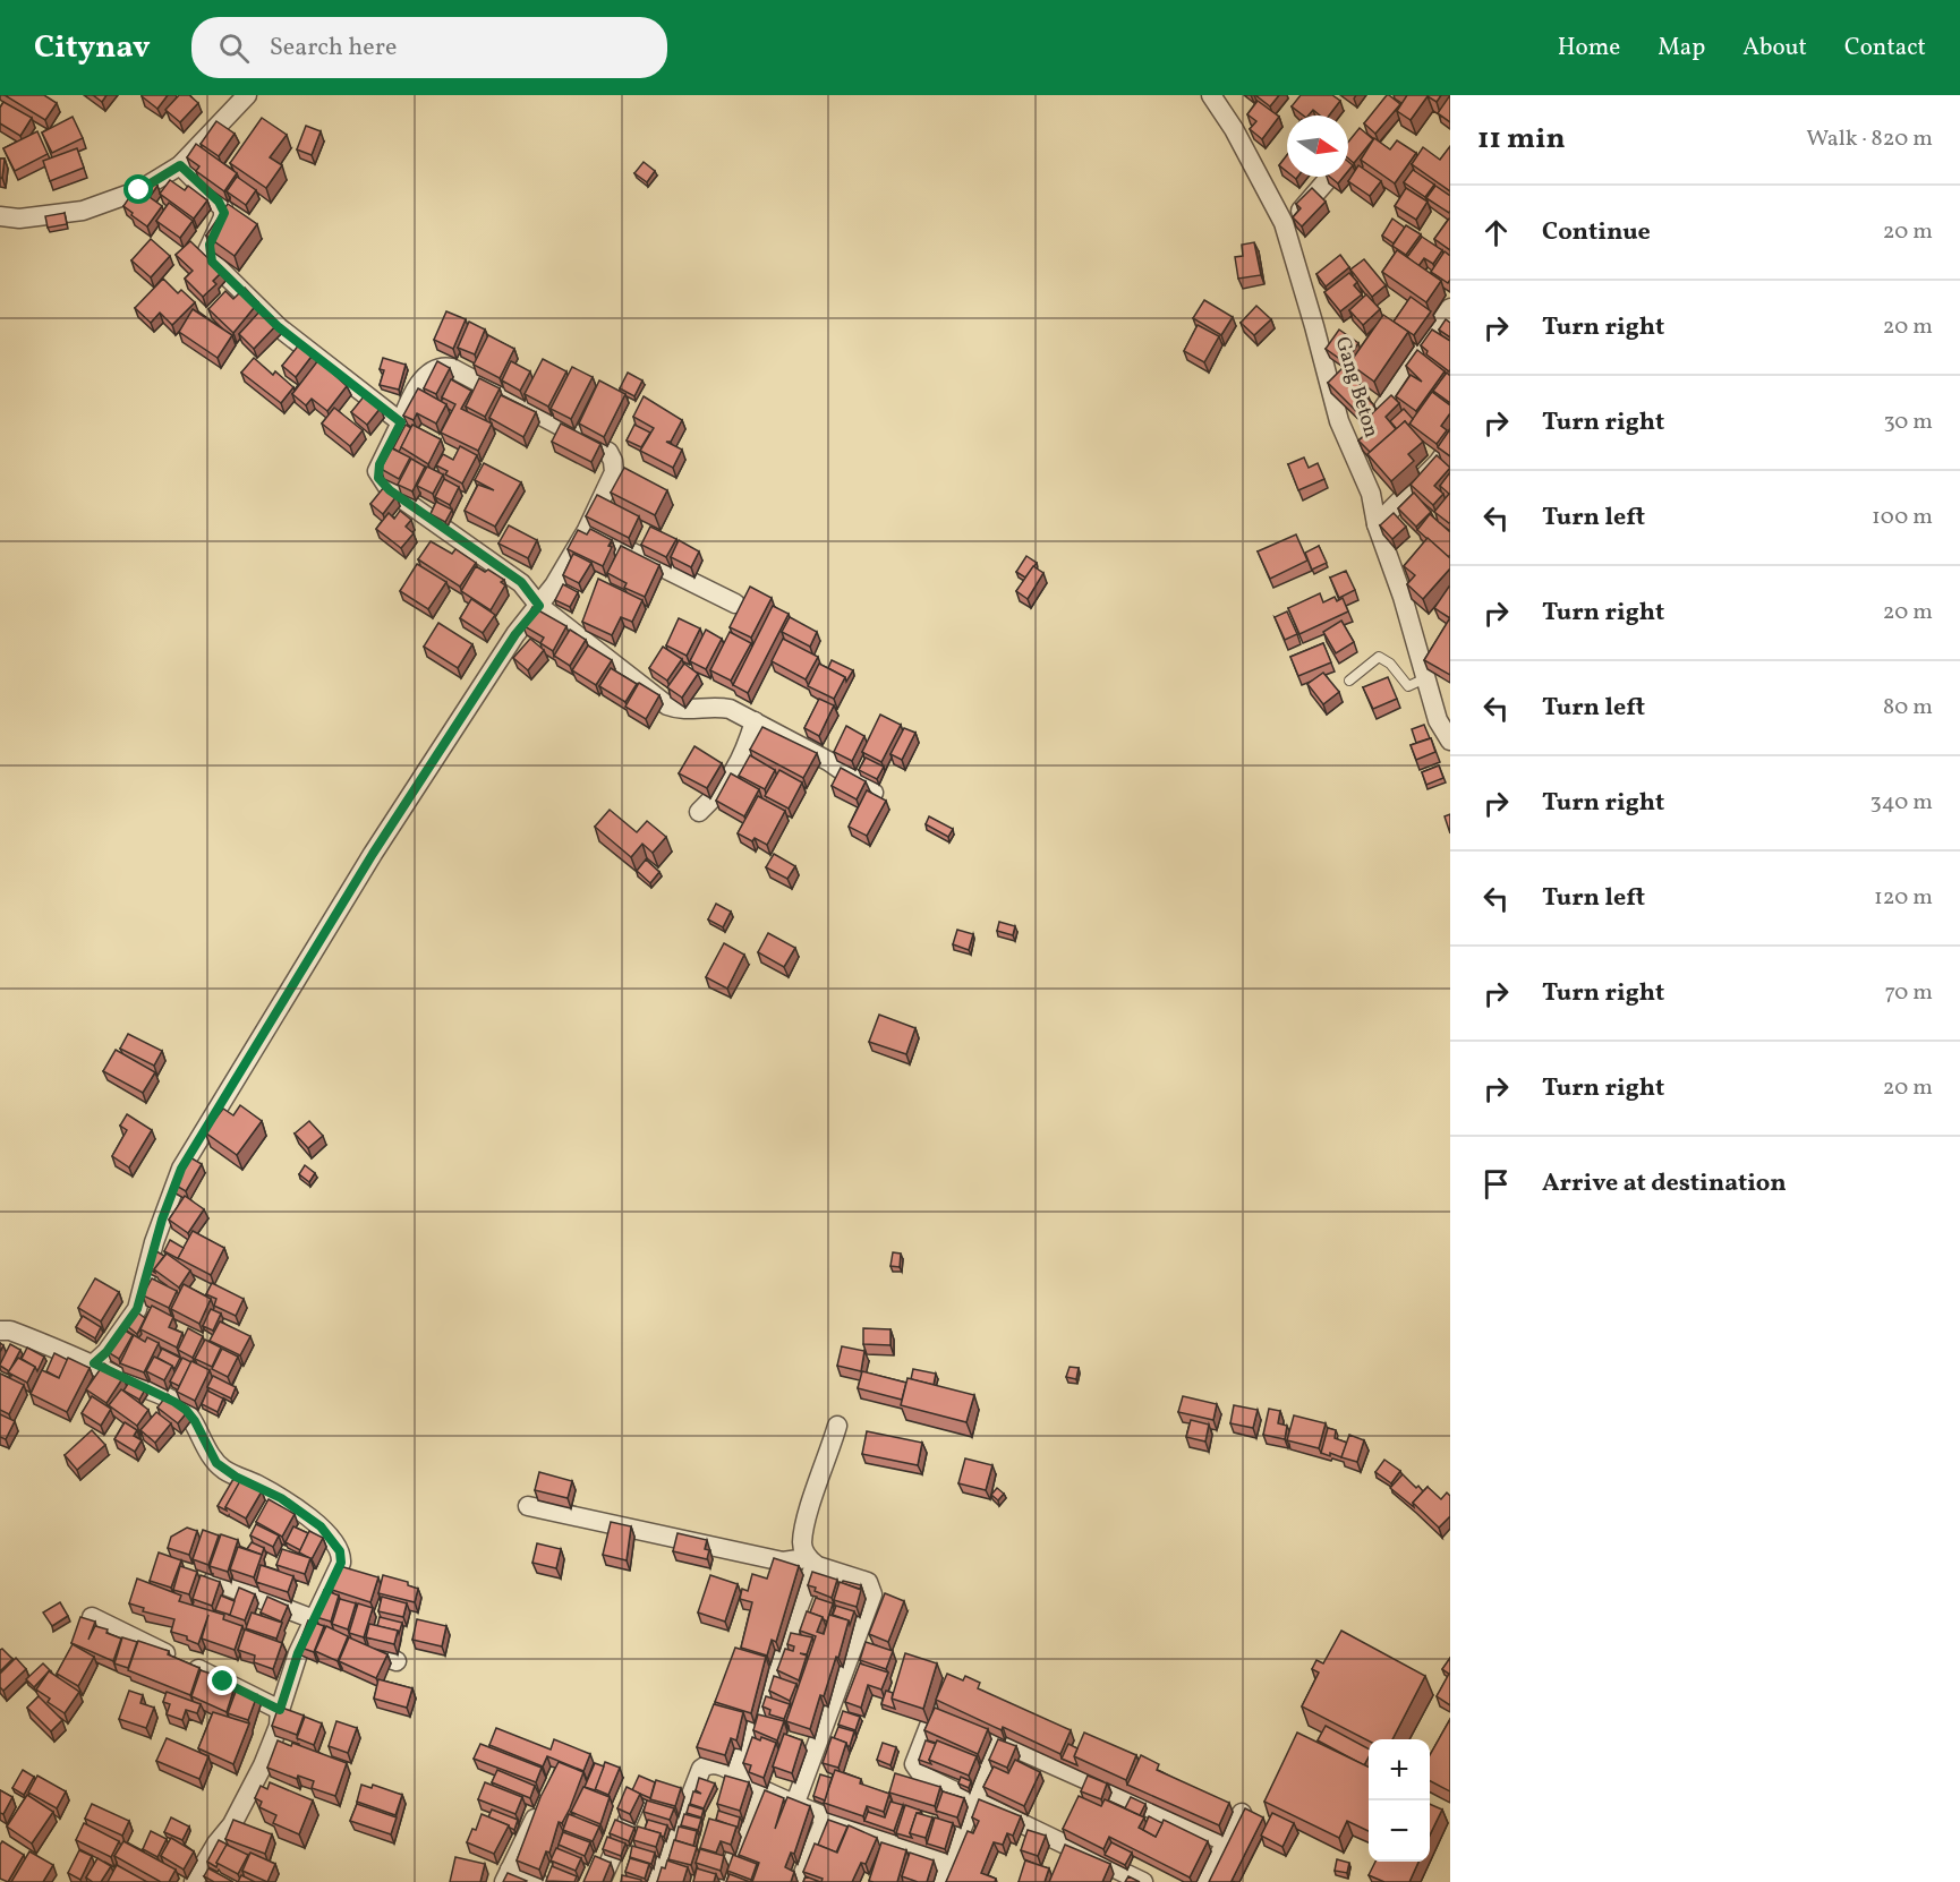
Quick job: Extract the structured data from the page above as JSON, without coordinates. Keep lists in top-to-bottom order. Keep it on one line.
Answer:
{"streets":{"street":["Gang Beton"]},"north":"right","page":{"header":"Citynav","search":"Search here","nav":["Home","Map","About","Contact"],"heading":["11 min","Walk · 820 m"],"list":[["Continue","20 m"],["Turn right","20 m"],["Turn right","30 m"],["Turn left","100 m"],["Turn right","20 m"],["Turn left","80 m"],["Turn right","340 m"],["Turn left","120 m"],["Turn right","70 m"],["Turn right","20 m"],"Arrive at destination"],"map_buttons":["+","−"]}}
